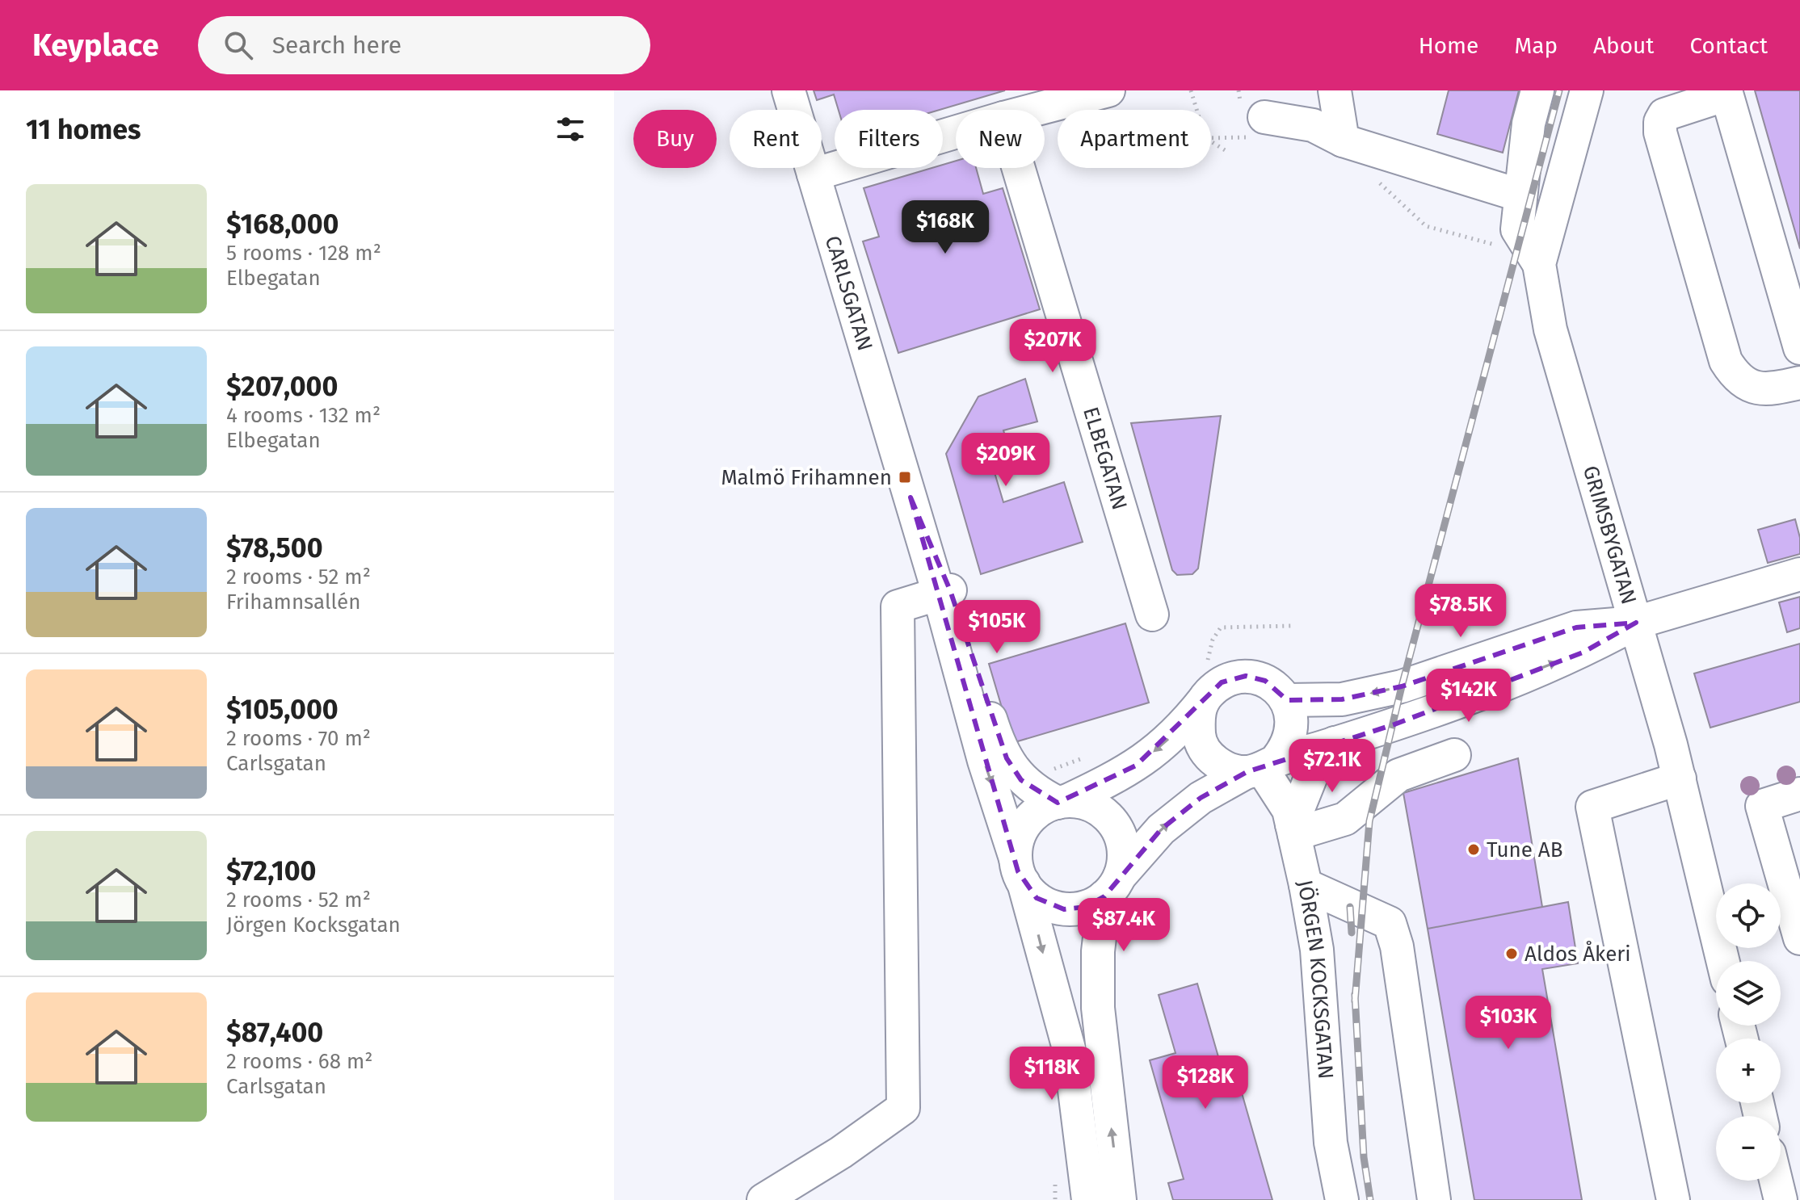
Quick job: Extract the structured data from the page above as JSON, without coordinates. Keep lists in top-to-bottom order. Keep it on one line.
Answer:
{"streets":{"street":["CARLSGATAN","ELBEGATAN","GRIMSBYGATAN","JÖRGEN KOCKSGATAN"]},"places":{"transit":["Malmö Frihamnen"],"other":["Tune AB","Aldos Åkeri"]},"page":{"header":"Keyplace","search":"Search here","nav":["Home","Map","About","Contact"],"heading":"11 homes","chip":["Buy","Rent","Filters","New","Apartment"],"list":[{"name":"$168,000","note":"5 rooms · 128 m² · Elbegatan"},{"name":"$207,000","note":"4 rooms · 132 m² · Elbegatan"},{"name":"$78,500","note":"2 rooms · 52 m² · Frihamnsallén"},{"name":"$105,000","note":"2 rooms · 70 m² · Carlsgatan"},{"name":"$72,100","note":"2 rooms · 52 m² · Jörgen Kocksgatan"},{"name":"$87,400","note":"2 rooms · 68 m² · Carlsgatan"}],"price":["$168K","$207K","$209K","$78.5K","$105K","$142K","$72.1K","$87.4K","$103K","$118K","$128K"],"map_buttons":["+","−"]}}
